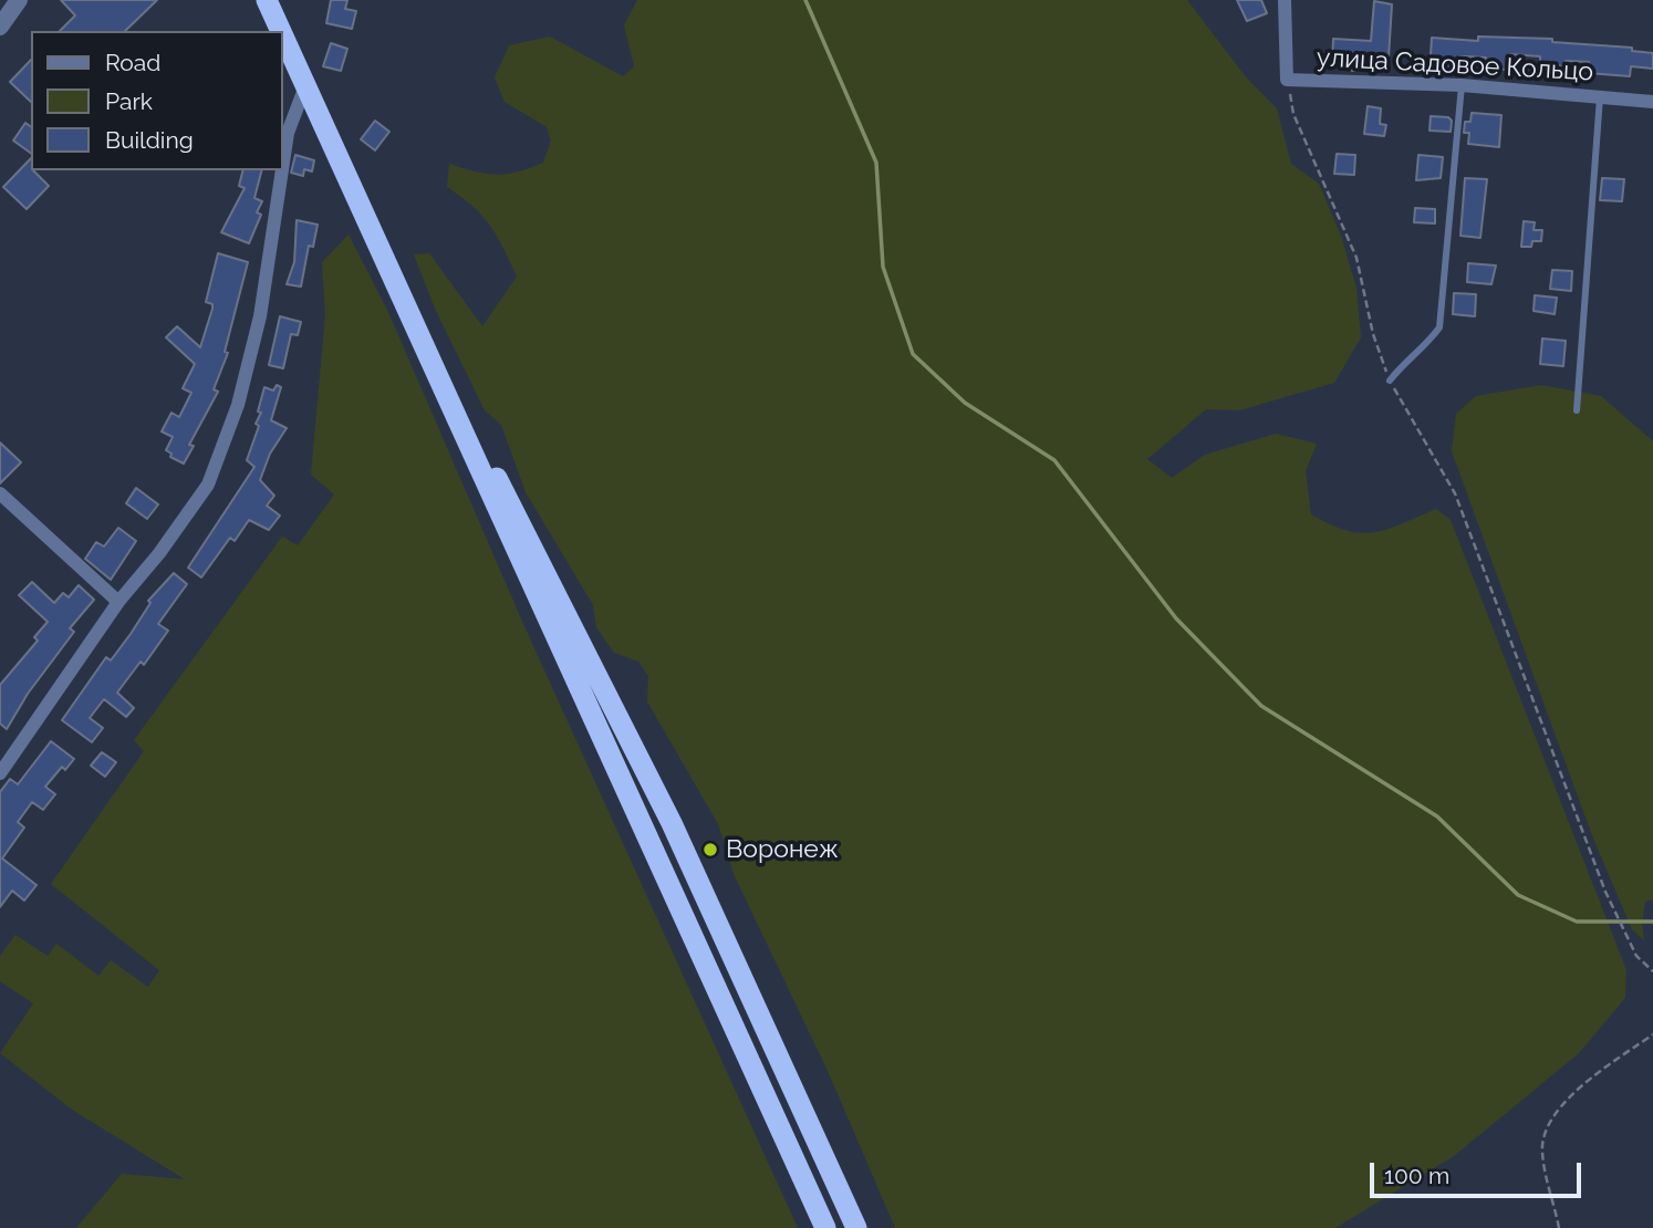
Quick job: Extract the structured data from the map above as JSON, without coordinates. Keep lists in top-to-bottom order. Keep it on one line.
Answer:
{"streets":{"street":["улица Садовое Кольцо"]},"places":["Воронеж"],"legend":["Road","Park","Building"],"scale_bar":"100 m"}
